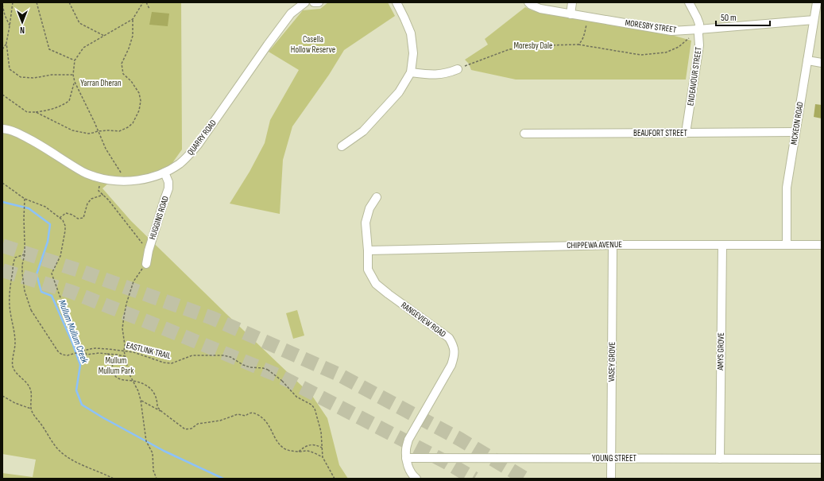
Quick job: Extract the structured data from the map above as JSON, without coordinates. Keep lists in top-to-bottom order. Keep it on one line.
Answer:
{"streets":{"street":["MORESBY STREET","ENDEAVOUR STREET","MCKEON ROAD","BEAUFORT STREET","QUARRY ROAD","HUGGINS ROAD","CHIPPEWA AVENUE","RANGEVIEW ROAD","AMYS GROVE","VASEY GROVE","YOUNG STREET"],"path":["EASTLINK TRAIL"]},"crossings":[["MORESBY STREET","ENDEAVOUR STREET"],["MORESBY STREET","MCKEON ROAD"],["ENDEAVOUR STREET","BEAUFORT STREET"],["MCKEON ROAD","BEAUFORT STREET"],["MCKEON ROAD","CHIPPEWA AVENUE"],["QUARRY ROAD","HUGGINS ROAD"],["CHIPPEWA AVENUE","RANGEVIEW ROAD"],["CHIPPEWA AVENUE","AMYS GROVE"],["CHIPPEWA AVENUE","VASEY GROVE"],["RANGEVIEW ROAD","YOUNG STREET"],["AMYS GROVE","YOUNG STREET"],["VASEY GROVE","YOUNG STREET"]],"water":["Mullum Mullum Creek"],"parks":["Casella Hollow Reserve","Moresby Dale","Yarran Dheran","Mullum Mullum Park"],"scale_bar":"50 m","north":"bottom"}
